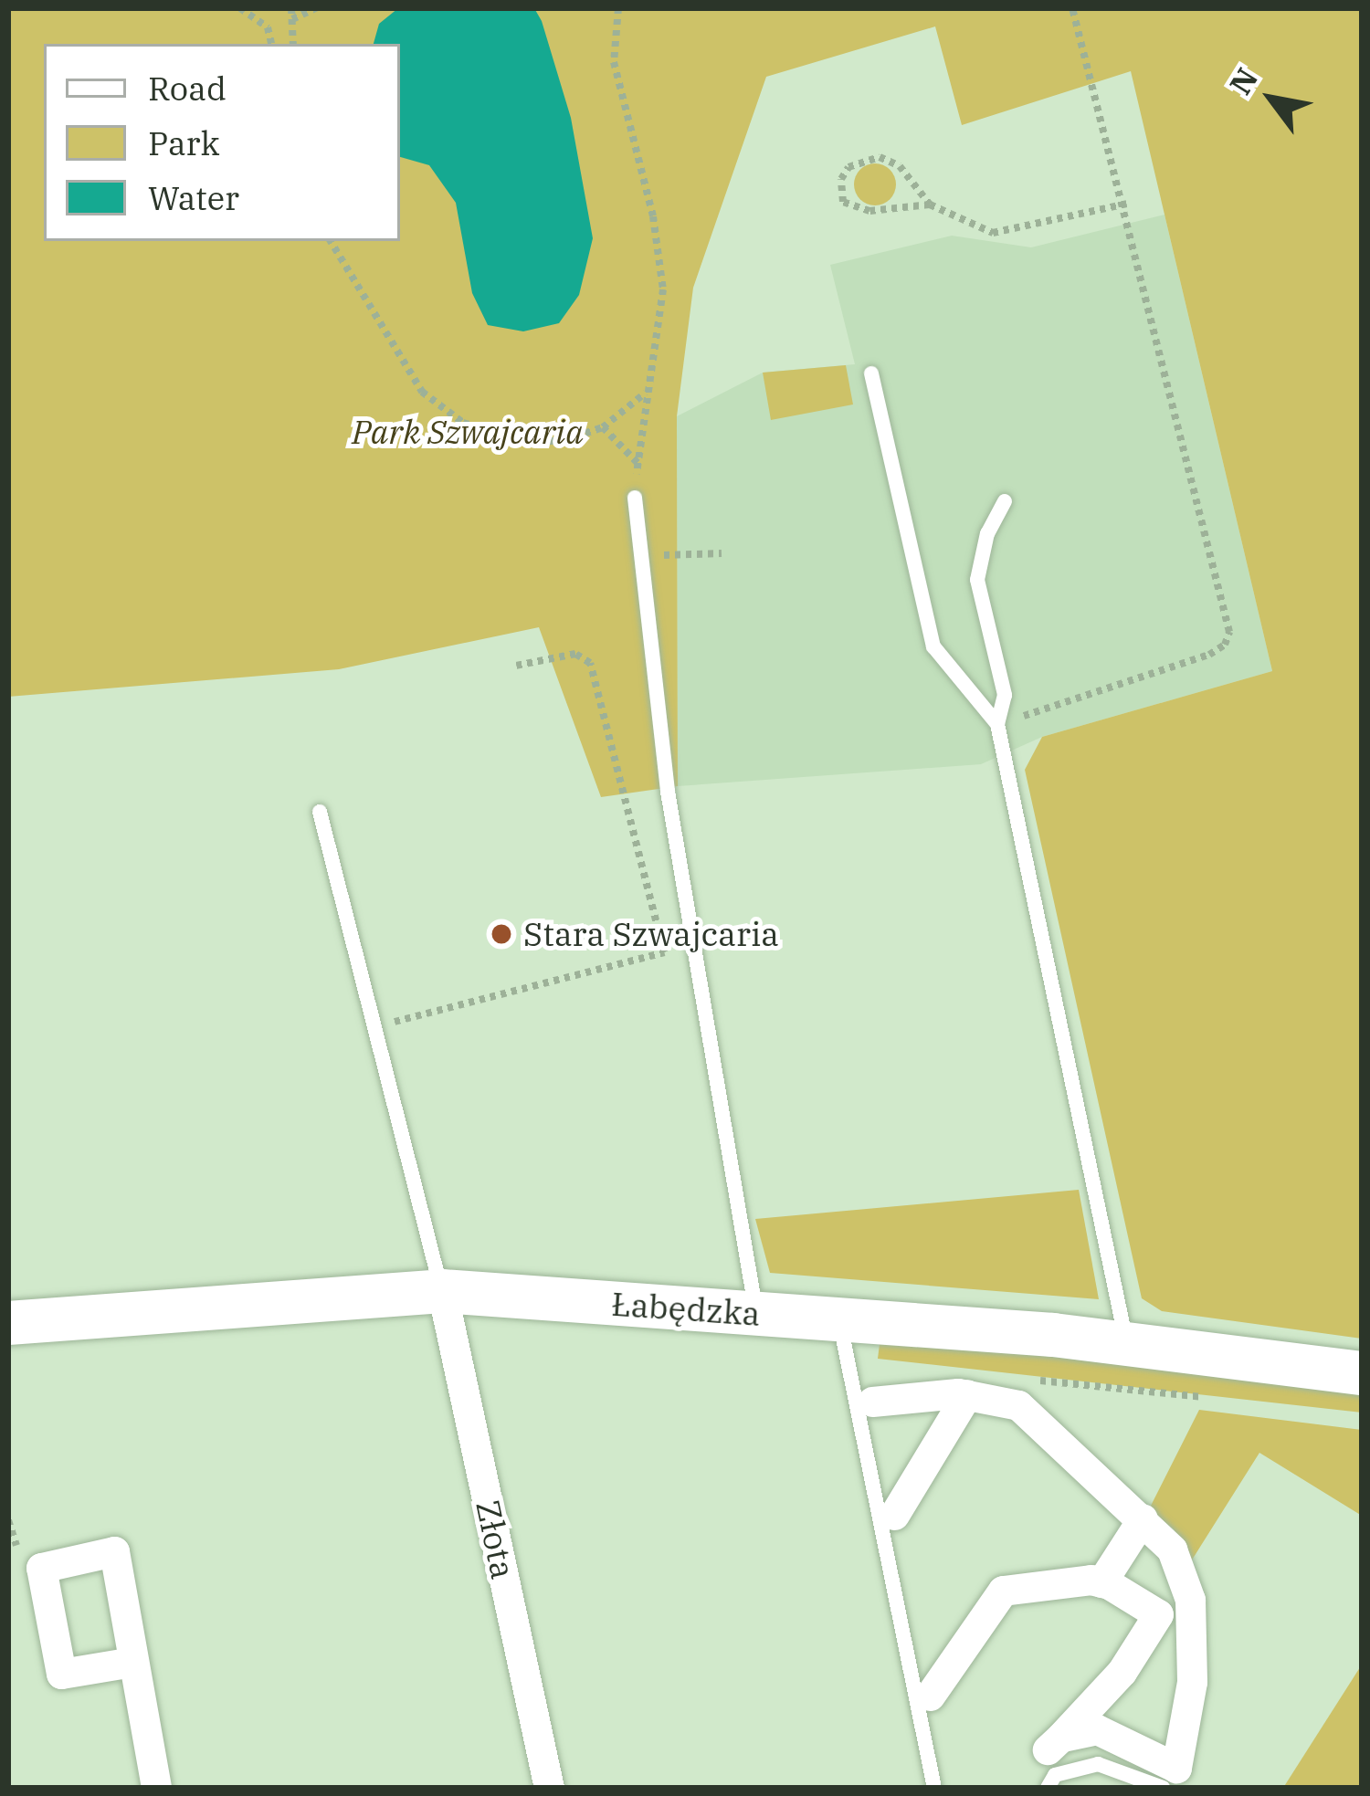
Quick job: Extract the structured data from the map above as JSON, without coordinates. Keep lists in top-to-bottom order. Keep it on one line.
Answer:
{"streets":{"street":["Łabędzka","Złota"]},"crossings":[["Łabędzka","Złota"]],"parks":["Park Szwajcaria"],"places":["Stara Szwajcaria"],"legend":["Road","Park","Water"],"north":"top left"}
